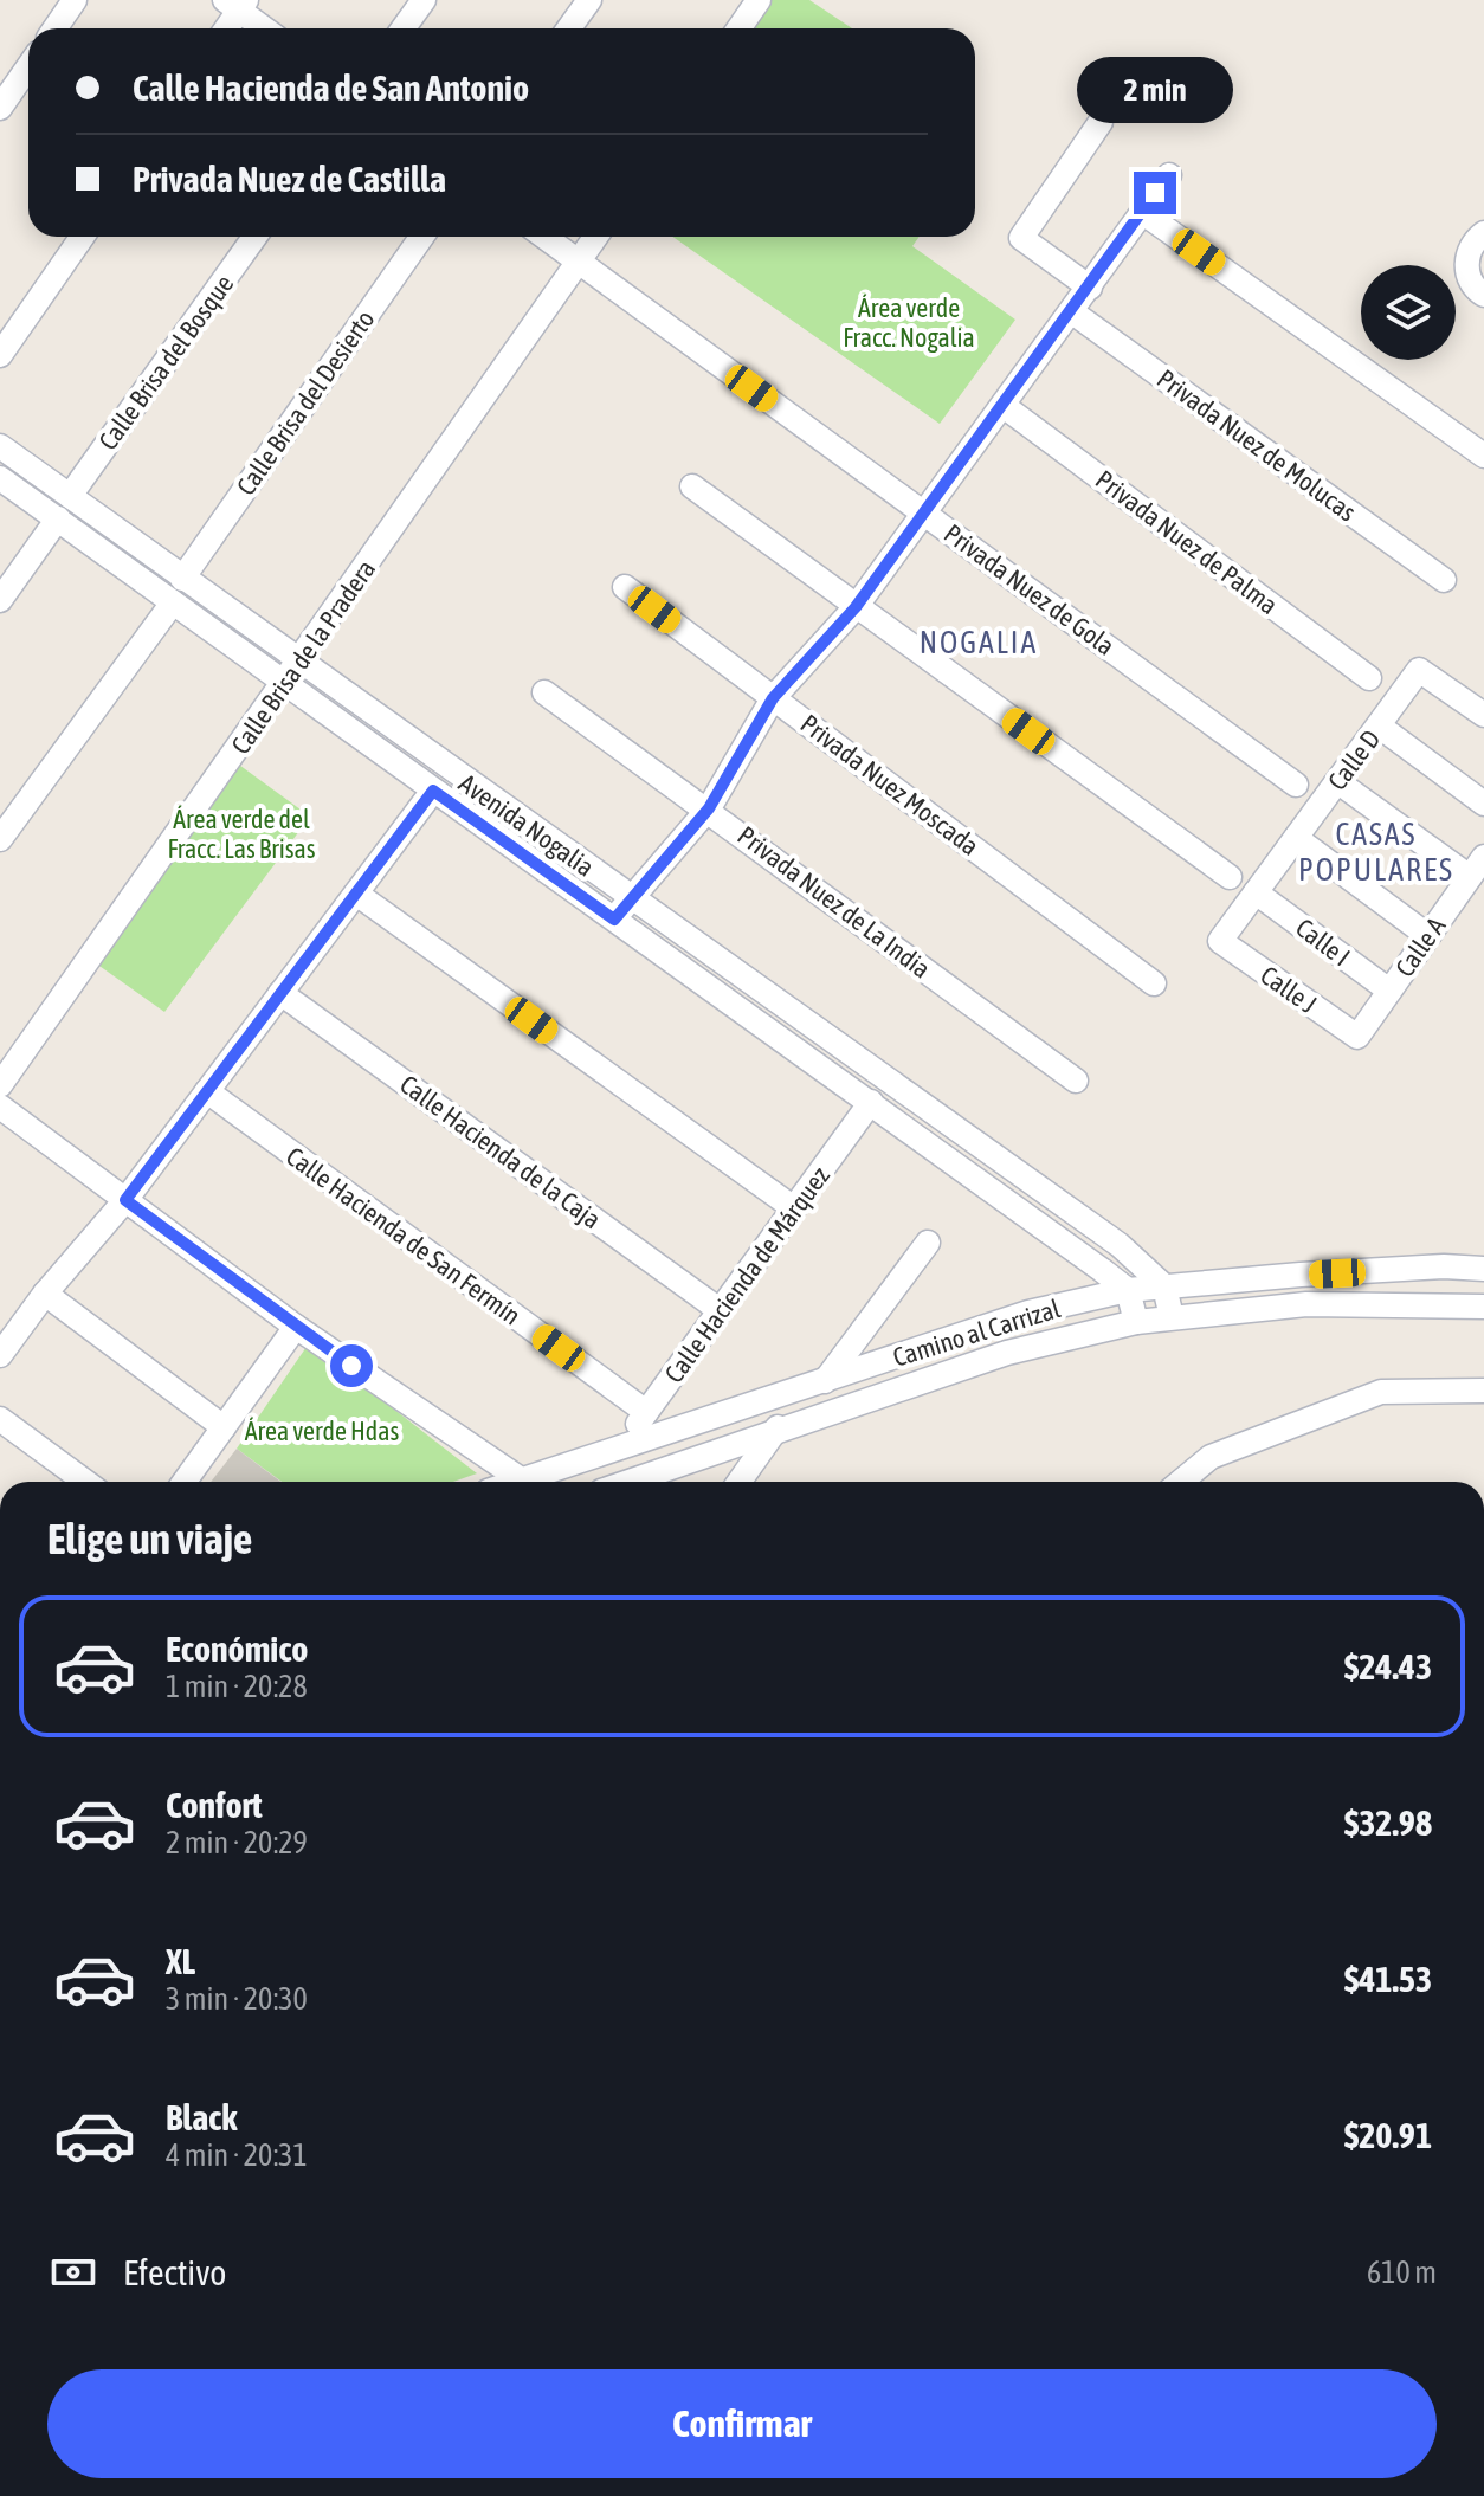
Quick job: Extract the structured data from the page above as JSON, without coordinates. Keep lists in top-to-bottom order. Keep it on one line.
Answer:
{"streets":{"street":["Calle Brisa del Bosque","Calle Brisa del Desierto","Privada Nuez de Molucas","Privada Nuez de Palma","Privada Nuez de Gola","Calle Brisa de la Pradera","Calle D","Privada Nuez Moscada","Avenida Nogalia","Privada Nuez de La India","Calle I","Calle A","Calle J","Calle Hacienda de la Caja","Calle Hacienda de San Fermín","Calle Hacienda de Márquez","Camino al Carrizal"]},"crossings":[["Calle Brisa del Bosque","Avenida Nogalia"],["Calle Brisa del Desierto","Avenida Nogalia"],["Privada Nuez de Gola","Calle Brisa de la Pradera"],["Calle Brisa de la Pradera","Avenida Nogalia"],["Calle D","Calle I"],["Calle D","Calle J"],["Avenida Nogalia","Calle Hacienda de Márquez"],["Avenida Nogalia","Camino al Carrizal"],["Calle I","Calle A"],["Calle A","Calle J"],["Calle Hacienda de la Caja","Calle Hacienda de Márquez"],["Calle Hacienda de San Fermín","Calle Hacienda de Márquez"],["Calle Hacienda de Márquez","Camino al Carrizal"]],"districts":["NOGALIA","CASAS POPULARES"],"parks":["Área verde Fracc. Nogalia","Área verde del Fracc. Las Brisas","Área verde Hdas"],"page":{"banner":["Calle Hacienda de San Antonio","Privada Nuez de Castilla"],"bubble":"2 min","heading":"Elige un viaje","list":[{"name":"Económico","note":"1 min · 20:28","value":"$24.43"},{"name":"Confort","note":"2 min · 20:29","value":"$32.98"},{"name":"XL","note":"3 min · 20:30","value":"$41.53"},{"name":"Black","note":"4 min · 20:31","value":"$20.91"}],"pay":["Efectivo","610 m"],"buttons":"Confirmar"}}
